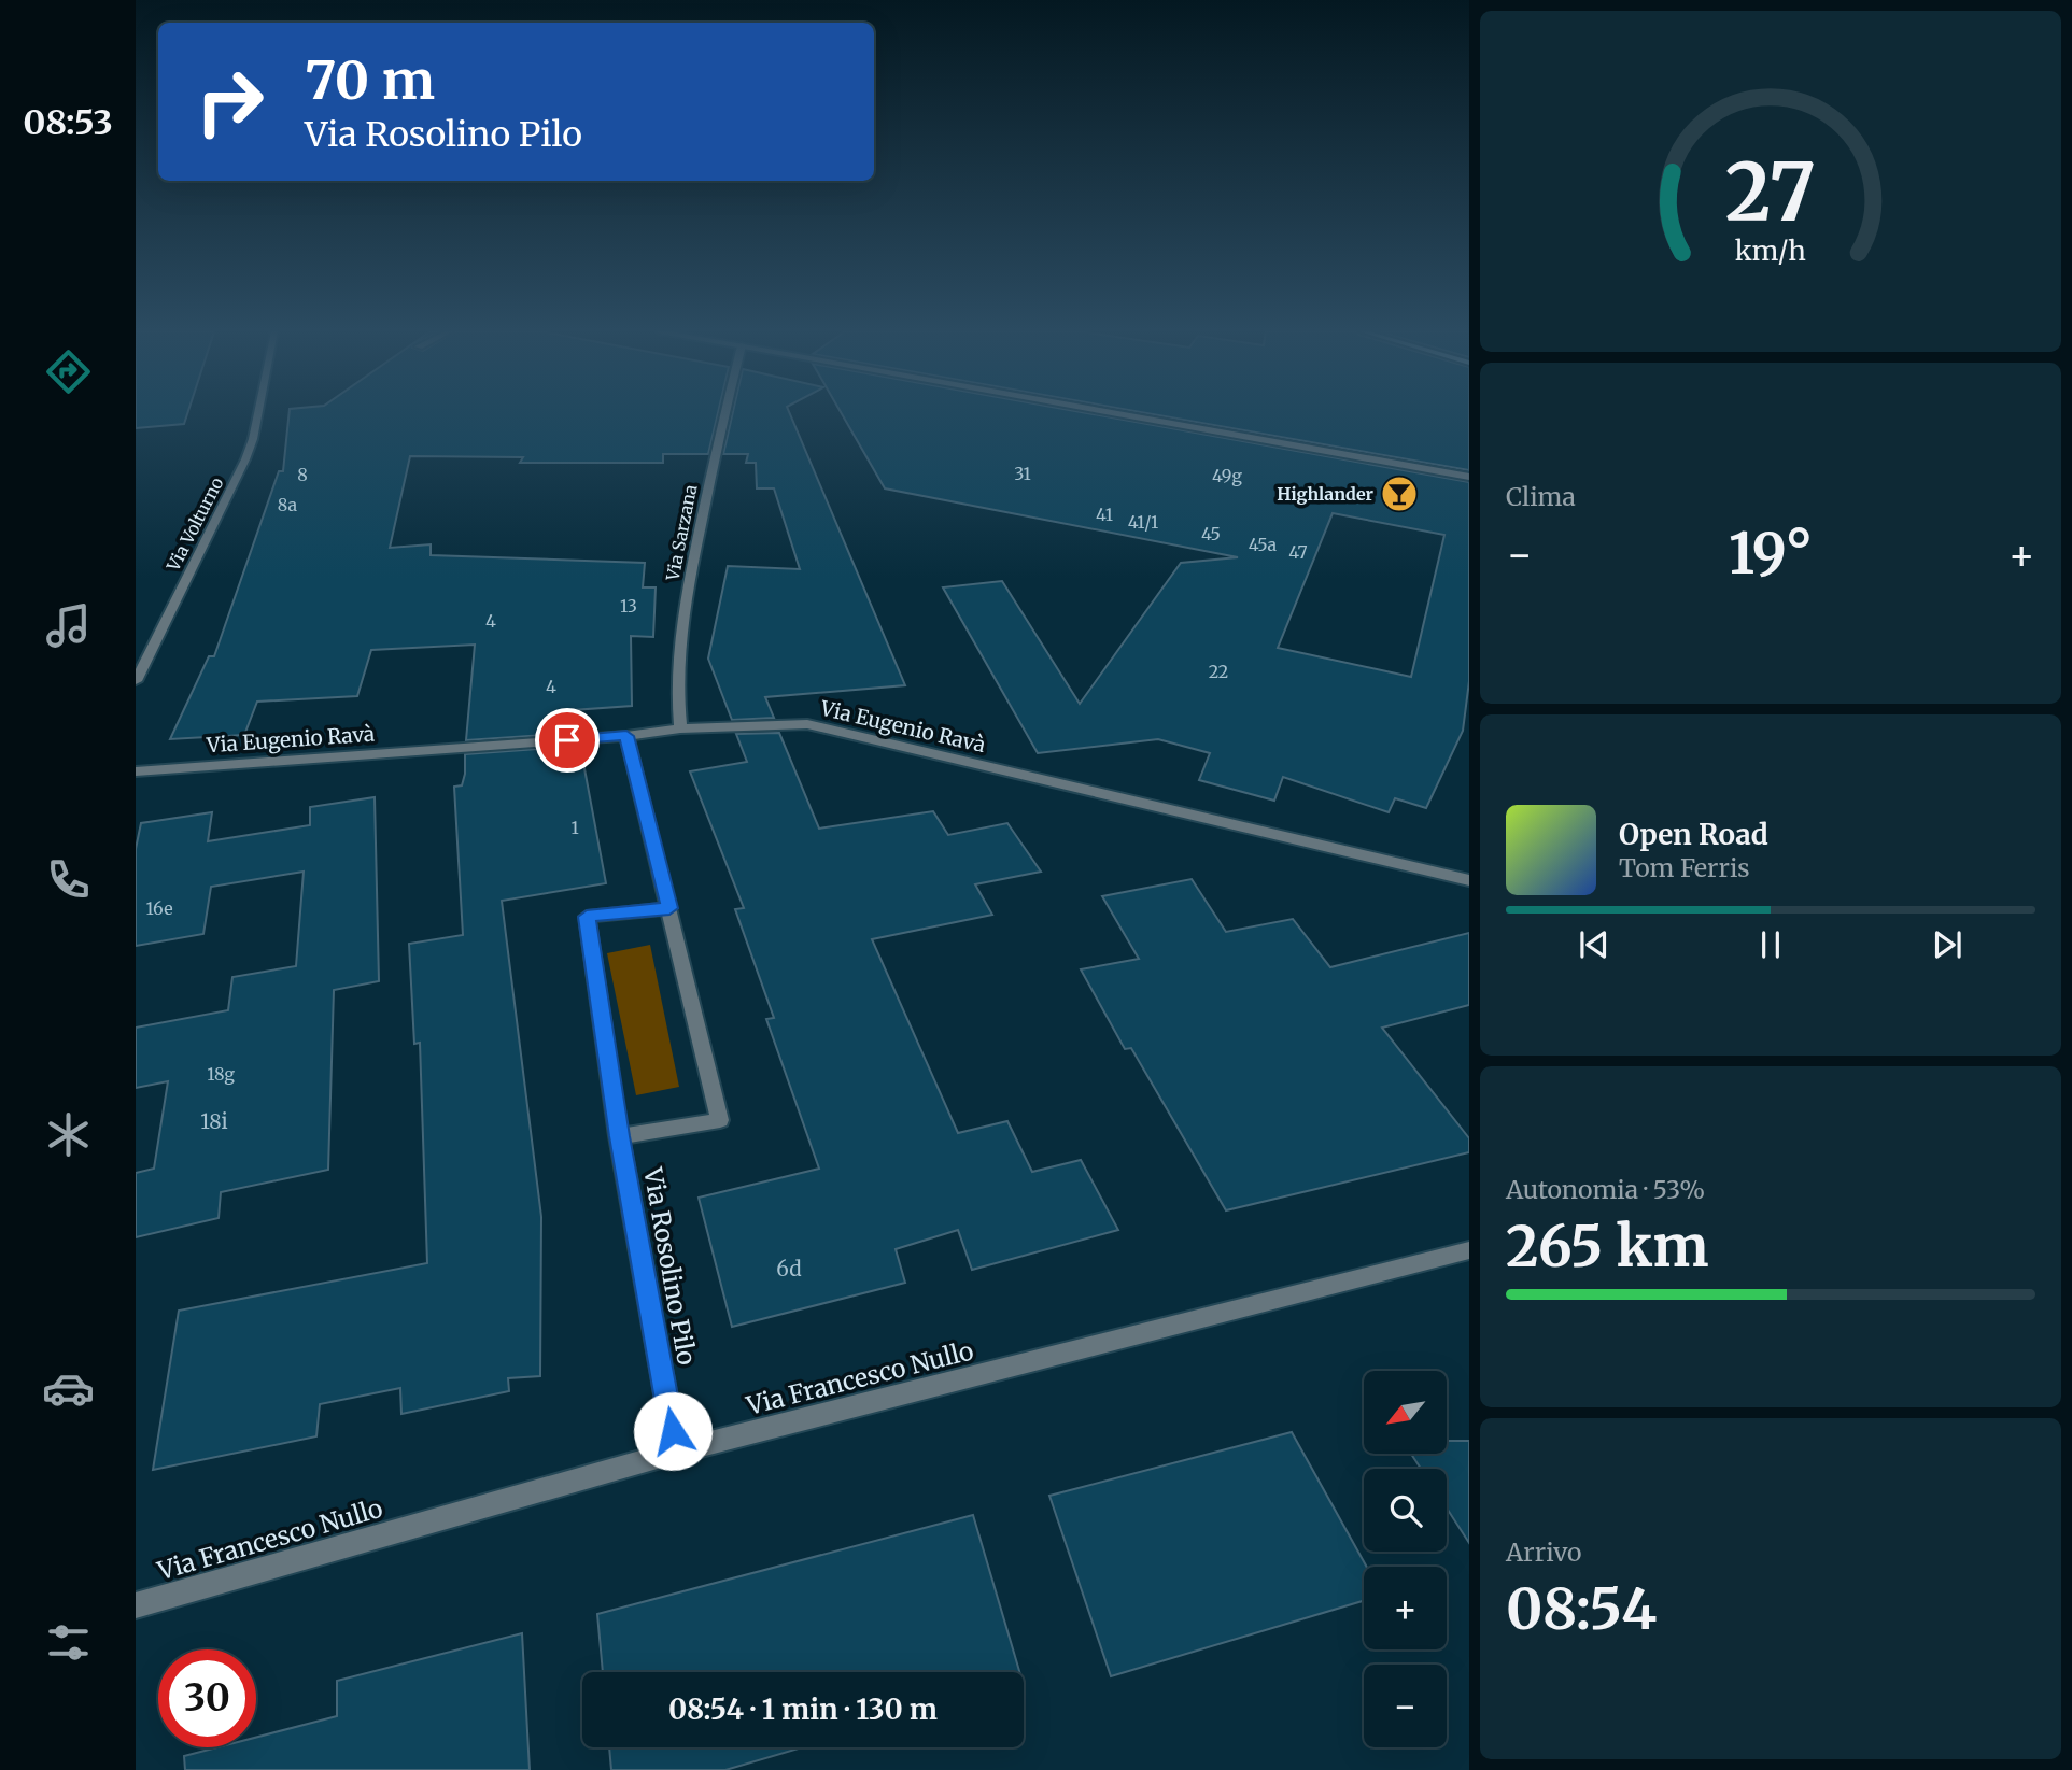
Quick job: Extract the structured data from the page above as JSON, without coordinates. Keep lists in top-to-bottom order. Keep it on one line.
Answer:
{"streets":{"street":["Via Volturno","Via Sarzana","Via Eugenio Ravà","Via Rosolino Pilo","Via Francesco Nullo"]},"crossings":[["Via Sarzana","Via Eugenio Ravà"],["Via Rosolino Pilo","Via Francesco Nullo"]],"places":{"bar":["Highlander"]},"house_numbers":["31","8","49g","8a","41","41/1","45","45a","47","13","4","22","4","1","16e","18g","18i","6d"],"north":"bottom left","page":{"tabs":"08:53","turn":["70 m","Via Rosolino Pilo"],"tile":["Clima",["Autonomia · 53%","265 km"],["Arrivo","08:54"]],"heat":["−","19°","+"],"song":["Open Road","Tom Ferris"],"map_buttons":["+","−"],"limit":"30","trip":"08:54 · 1 min · 130 m","gauge":["27","km/h"]}}
